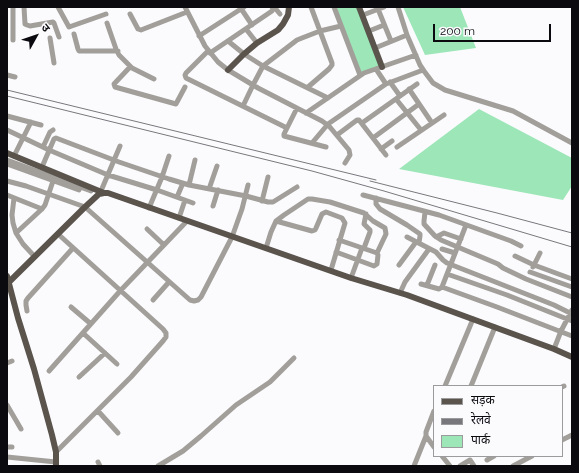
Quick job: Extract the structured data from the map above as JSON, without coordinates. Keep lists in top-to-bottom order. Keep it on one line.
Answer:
{"legend":["सड़क","रेलवे","पार्क"],"scale_bar":"200 m","north":"top right"}
